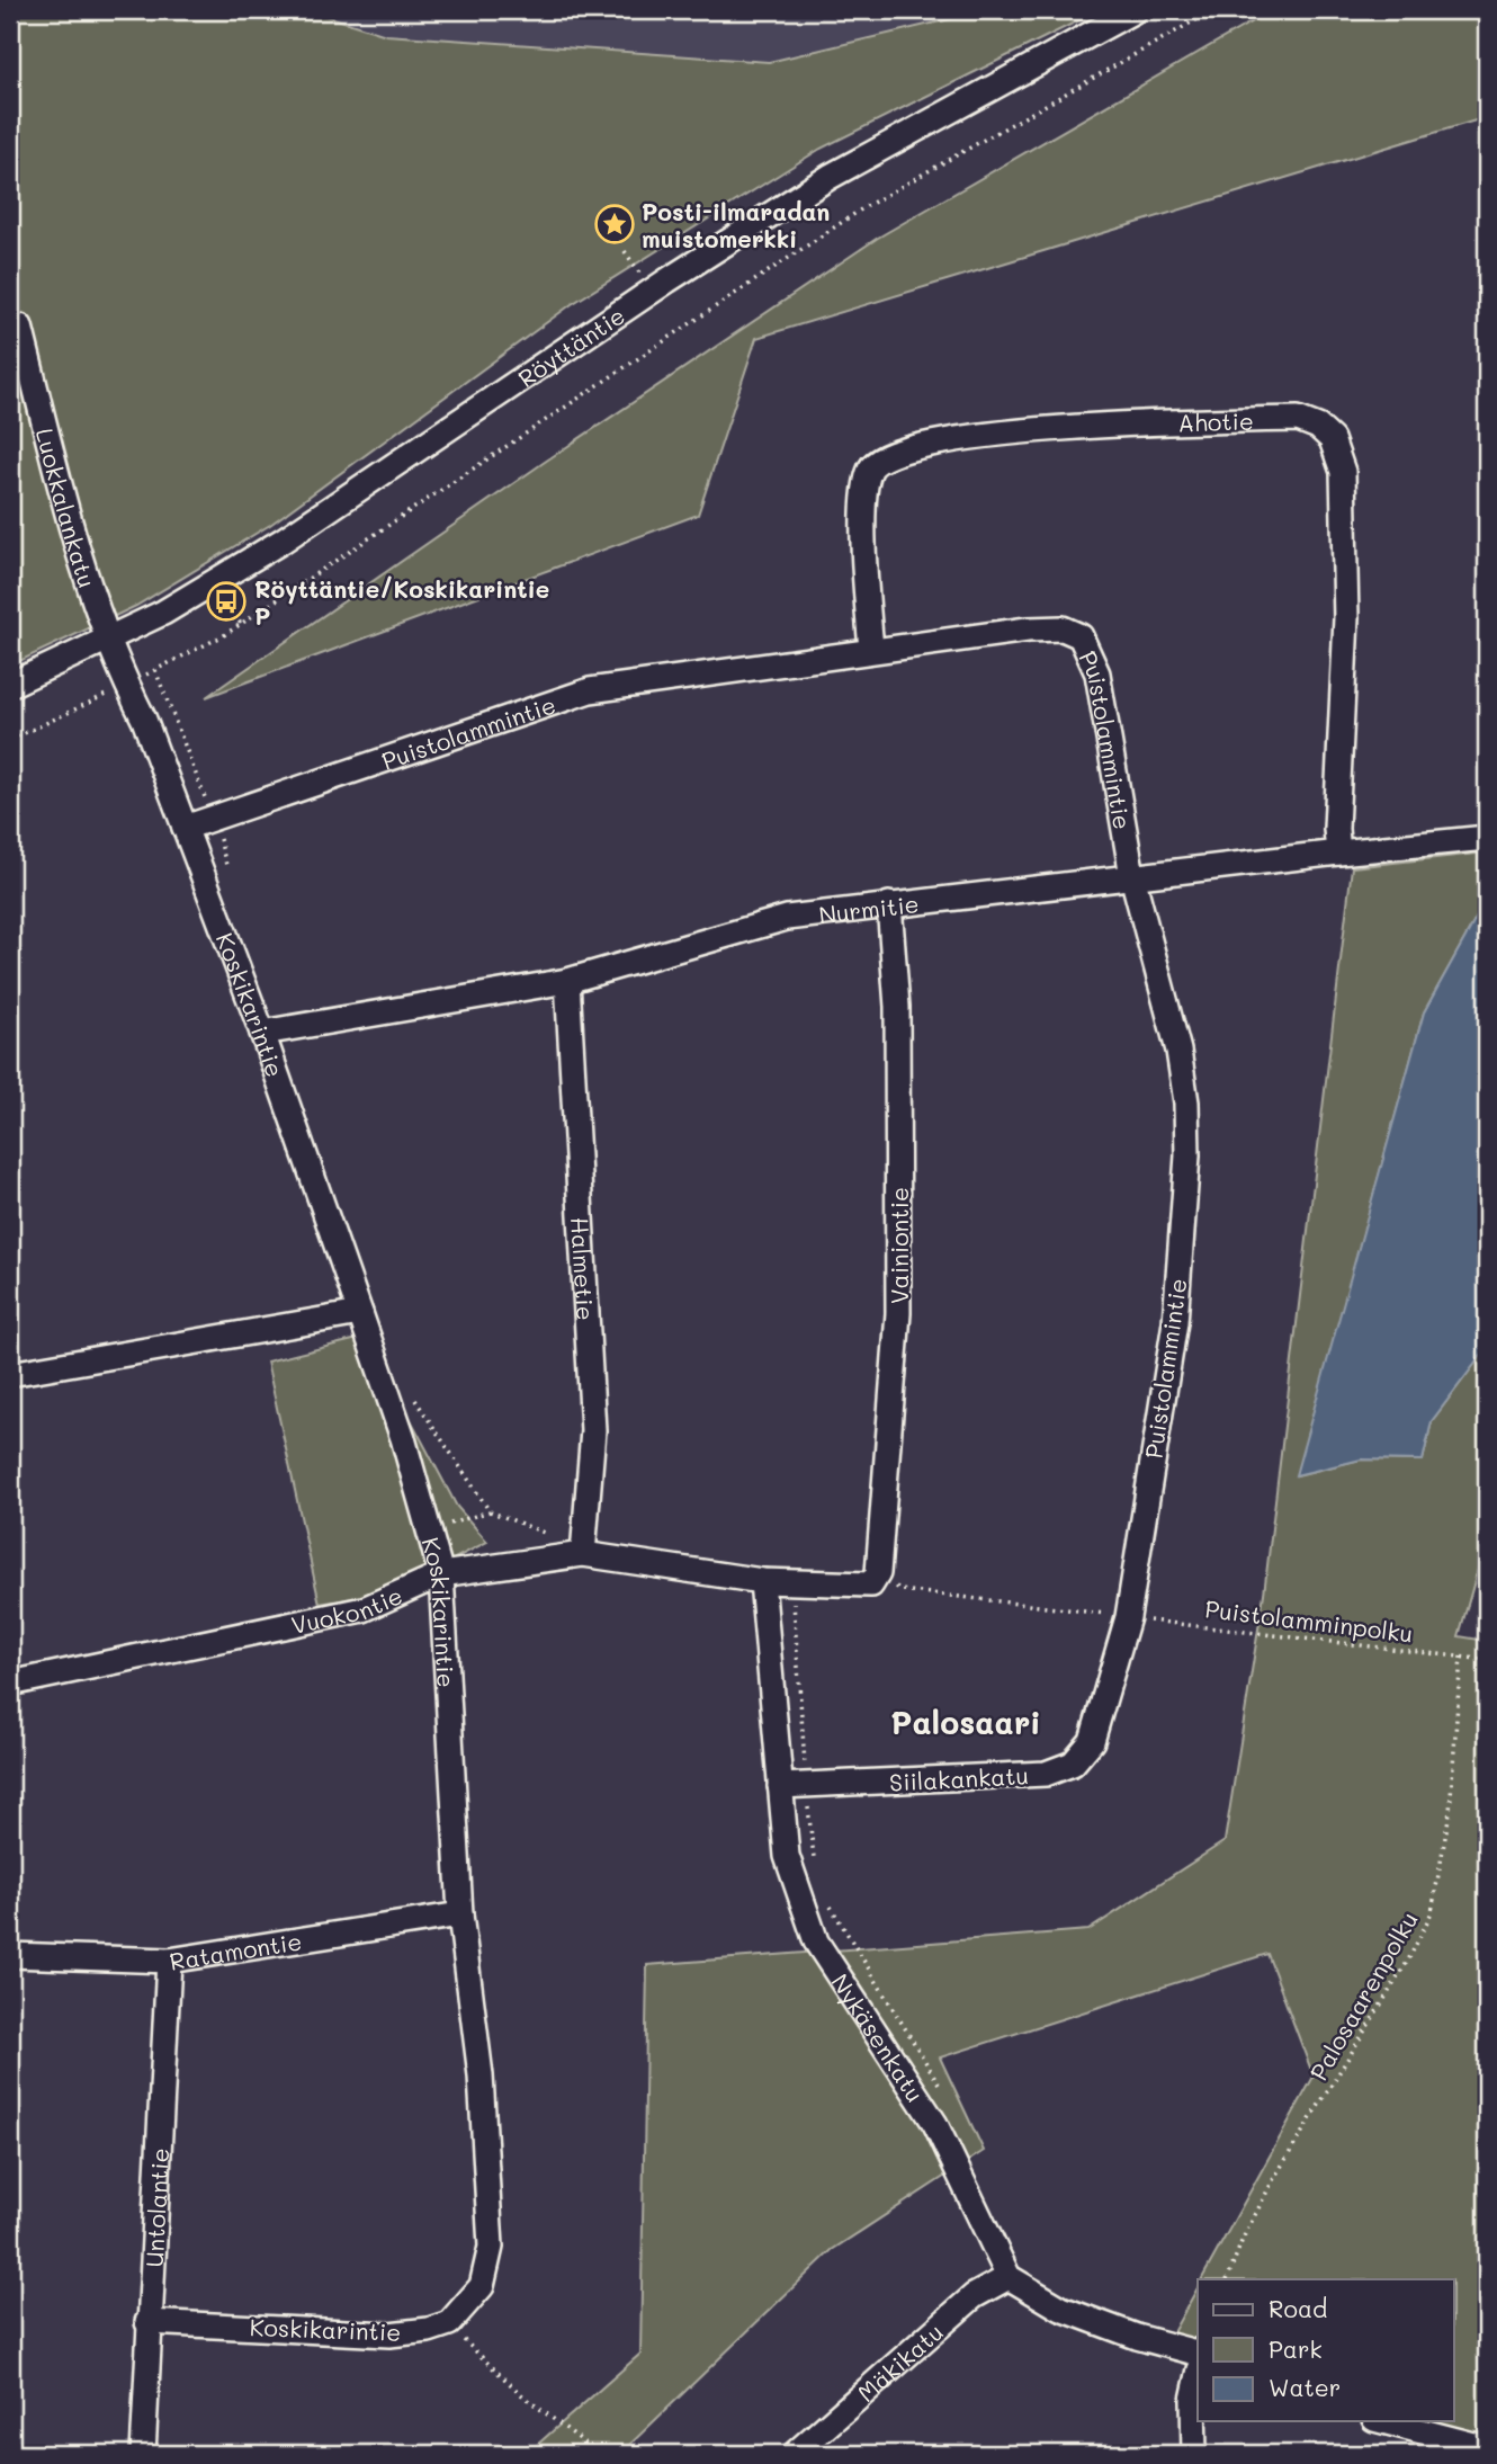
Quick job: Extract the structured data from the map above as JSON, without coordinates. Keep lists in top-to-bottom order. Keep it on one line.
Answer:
{"streets":{"street":["Röyttäntie","Ahotie","Luokkalankatu","Puistolammintie","Nurmitie","Koskikarintie","Vainiontie","Halmetie","Vuokontie","Siilakankatu","Ratamontie","Nykäsenkatu","Untolantie","Mäkikatu"],"path":["Puistolamminpolku","Palosaarenpolku"]},"crossings":[["Röyttäntie","Luokkalankatu"],["Röyttäntie","Koskikarintie"],["Ahotie","Puistolammintie"],["Ahotie","Nurmitie"],["Luokkalankatu","Koskikarintie"],["Puistolammintie","Nurmitie"],["Puistolammintie","Koskikarintie"],["Puistolammintie","Puistolamminpolku"],["Puistolammintie","Siilakankatu"],["Nurmitie","Koskikarintie"],["Nurmitie","Vainiontie"],["Nurmitie","Halmetie"],["Koskikarintie","Vuokontie"],["Koskikarintie","Ratamontie"],["Koskikarintie","Untolantie"],["Vainiontie","Vuokontie"],["Vainiontie","Puistolamminpolku"],["Halmetie","Vuokontie"],["Vuokontie","Puistolamminpolku"],["Vuokontie","Nykäsenkatu"],["Puistolamminpolku","Siilakankatu"],["Puistolamminpolku","Palosaarenpolku"],["Siilakankatu","Nykäsenkatu"],["Ratamontie","Untolantie"],["Nykäsenkatu","Mäkikatu"]],"districts":["Palosaari"],"places":{"place":["Posti-ilmaradan muistomerkki"],"bus stop":["Röyttäntie/Koskikarintie P"]},"legend":["Road","Park","Water"]}
